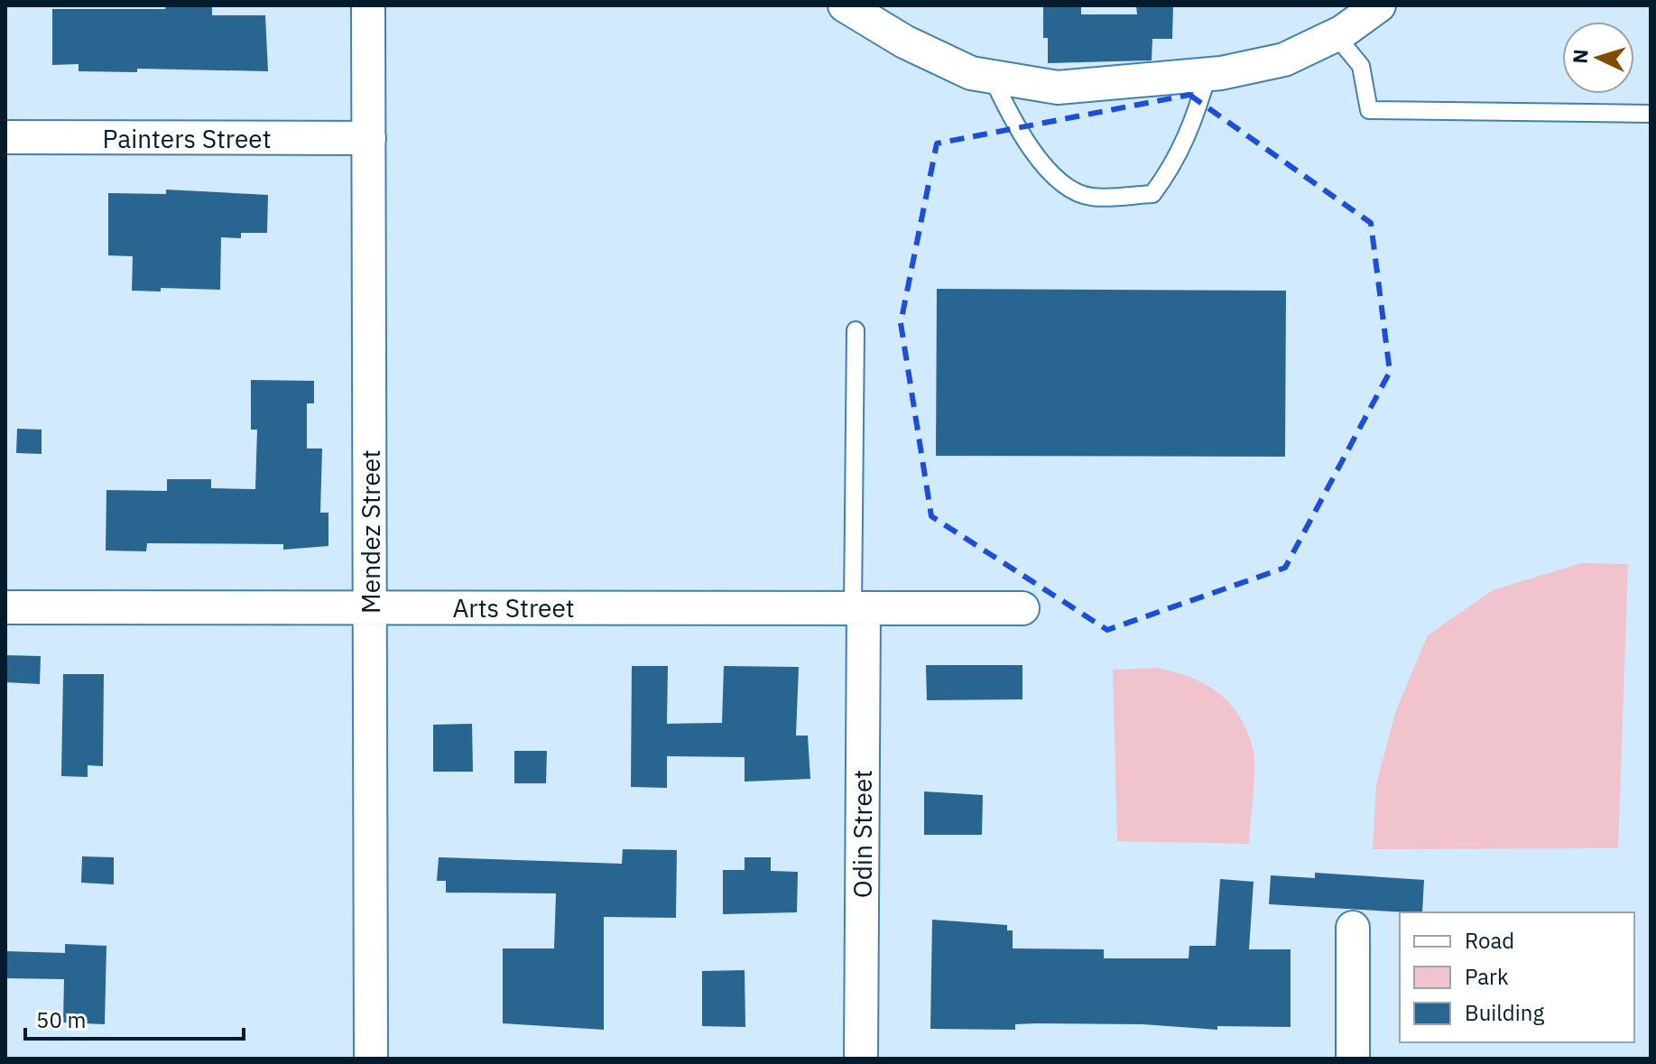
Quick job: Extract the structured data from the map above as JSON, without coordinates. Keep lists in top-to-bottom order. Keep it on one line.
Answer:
{"streets":{"street":["Painters Street","Mendez Street","Arts Street","Odin Street"]},"crossings":[["Painters Street","Mendez Street"],["Mendez Street","Arts Street"],["Arts Street","Odin Street"]],"legend":["Road","Park","Building"],"scale_bar":"50 m","north":"left"}
